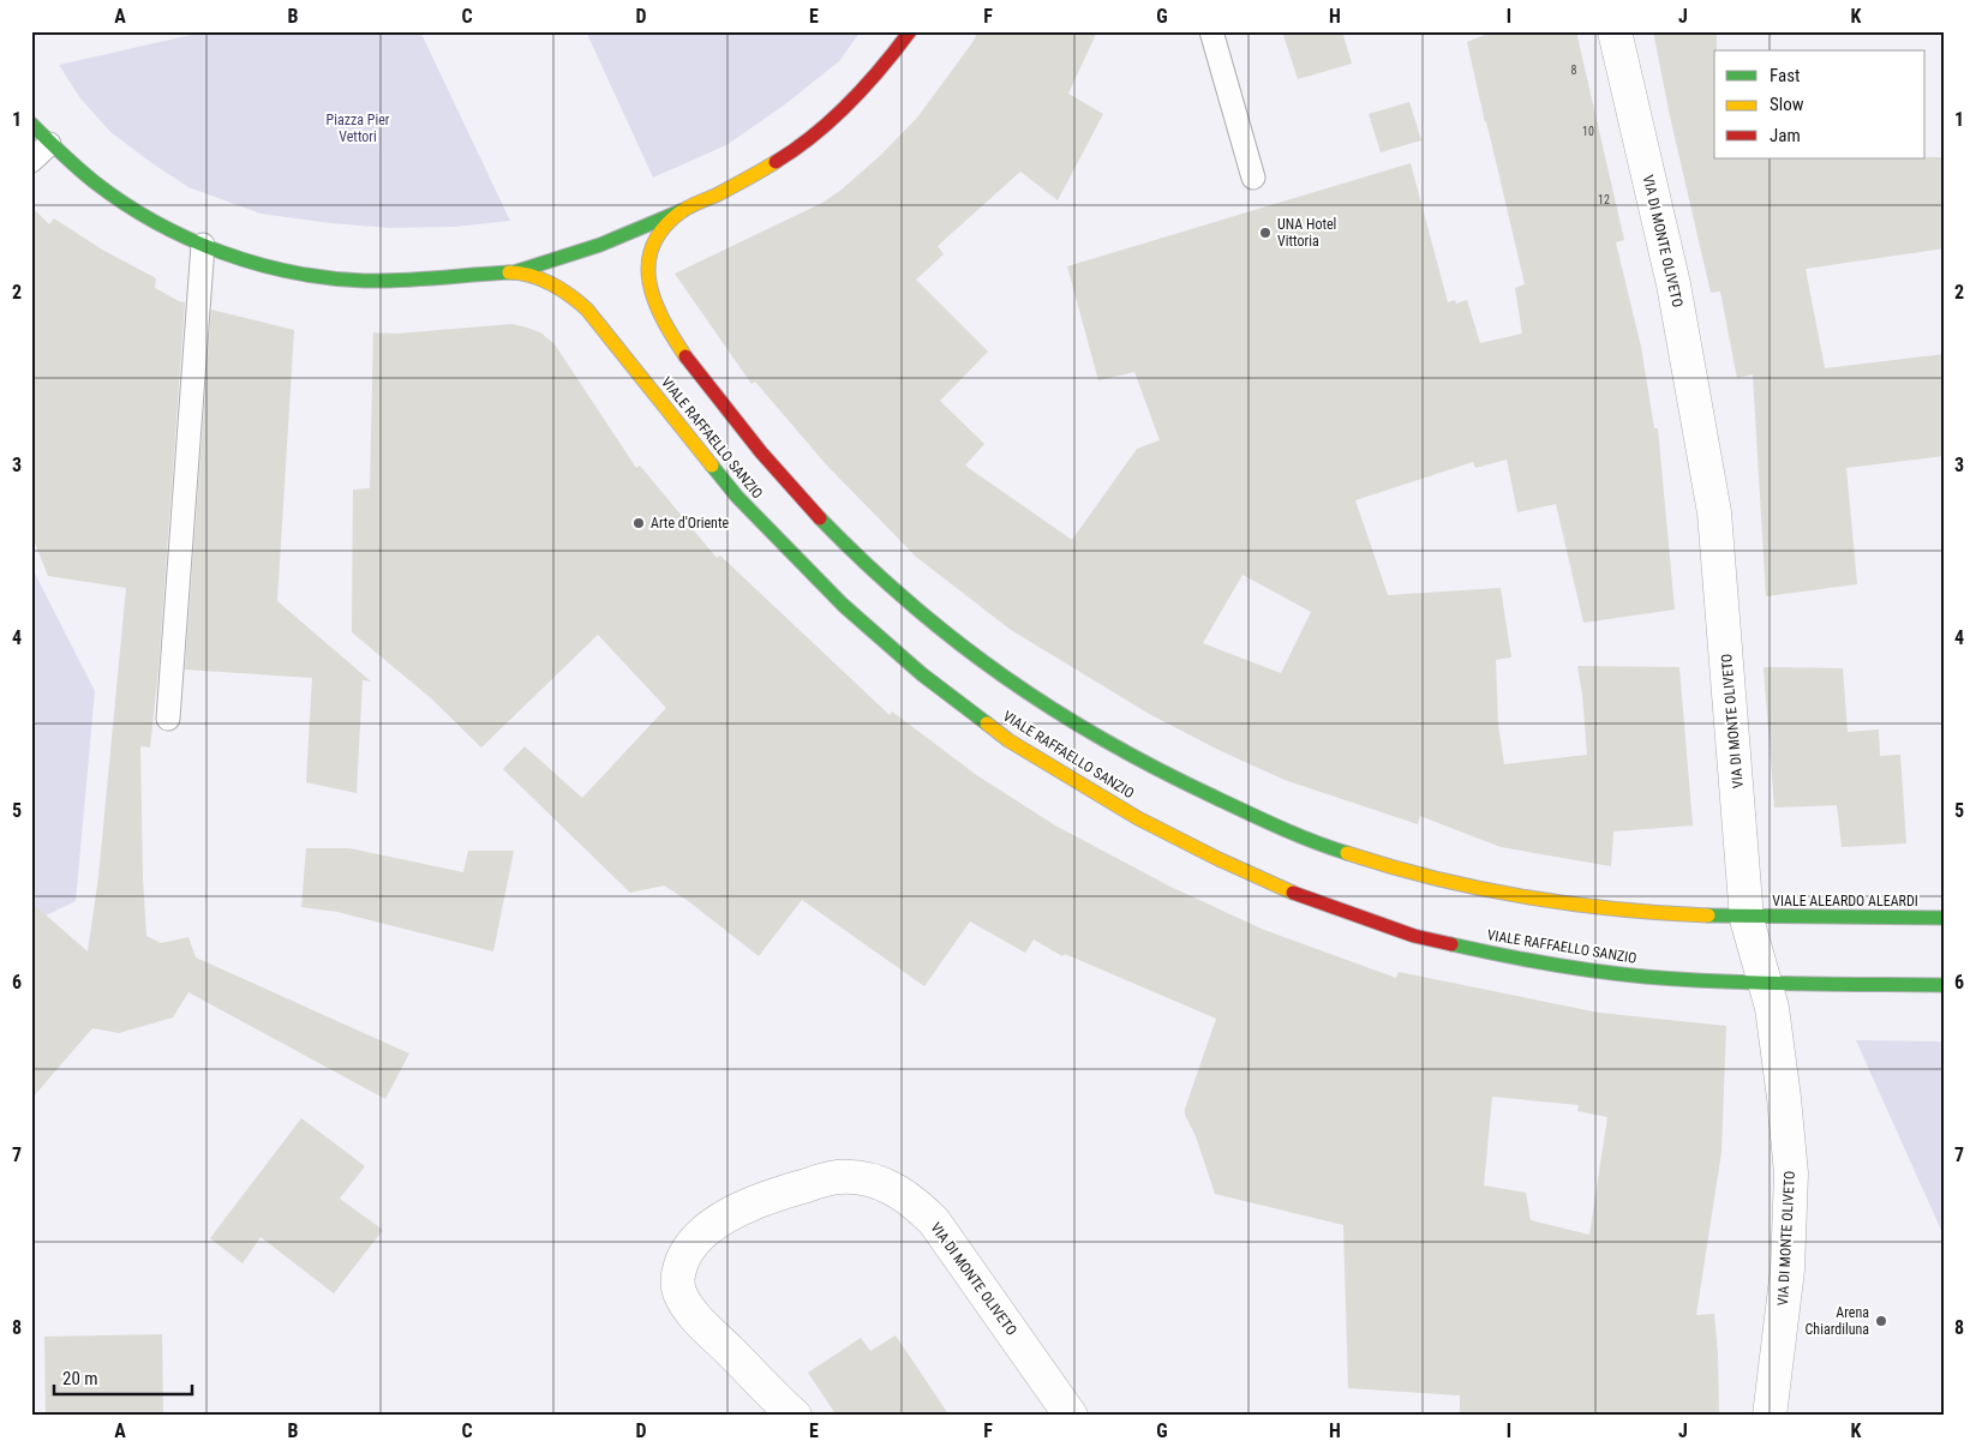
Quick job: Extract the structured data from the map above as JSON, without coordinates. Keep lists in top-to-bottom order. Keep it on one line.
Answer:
{"streets":{"main road":["VIALE RAFFAELLO SANZIO","VIALE ALEARDO ALEARDI"],"street":["VIA DI MONTE OLIVETO"]},"crossings":[["VIA DI MONTE OLIVETO","VIALE RAFFAELLO SANZIO"],["VIA DI MONTE OLIVETO","VIALE ALEARDO ALEARDI"],["VIALE RAFFAELLO SANZIO","VIALE ALEARDO ALEARDI"]],"parks":["Piazza Pier Vettori"],"places":["UNA Hotel Vittoria","Arte d'Oriente","Arena Chiardiluna"],"house_numbers":["8","10","12"],"legend":["Fast","Slow","Jam"],"scale_bar":"20 m","grid":{"columns":["A","B","C","D","E","F","G","H","I","J","K"],"rows":["1","2","3","4","5","6","7","8"]}}
